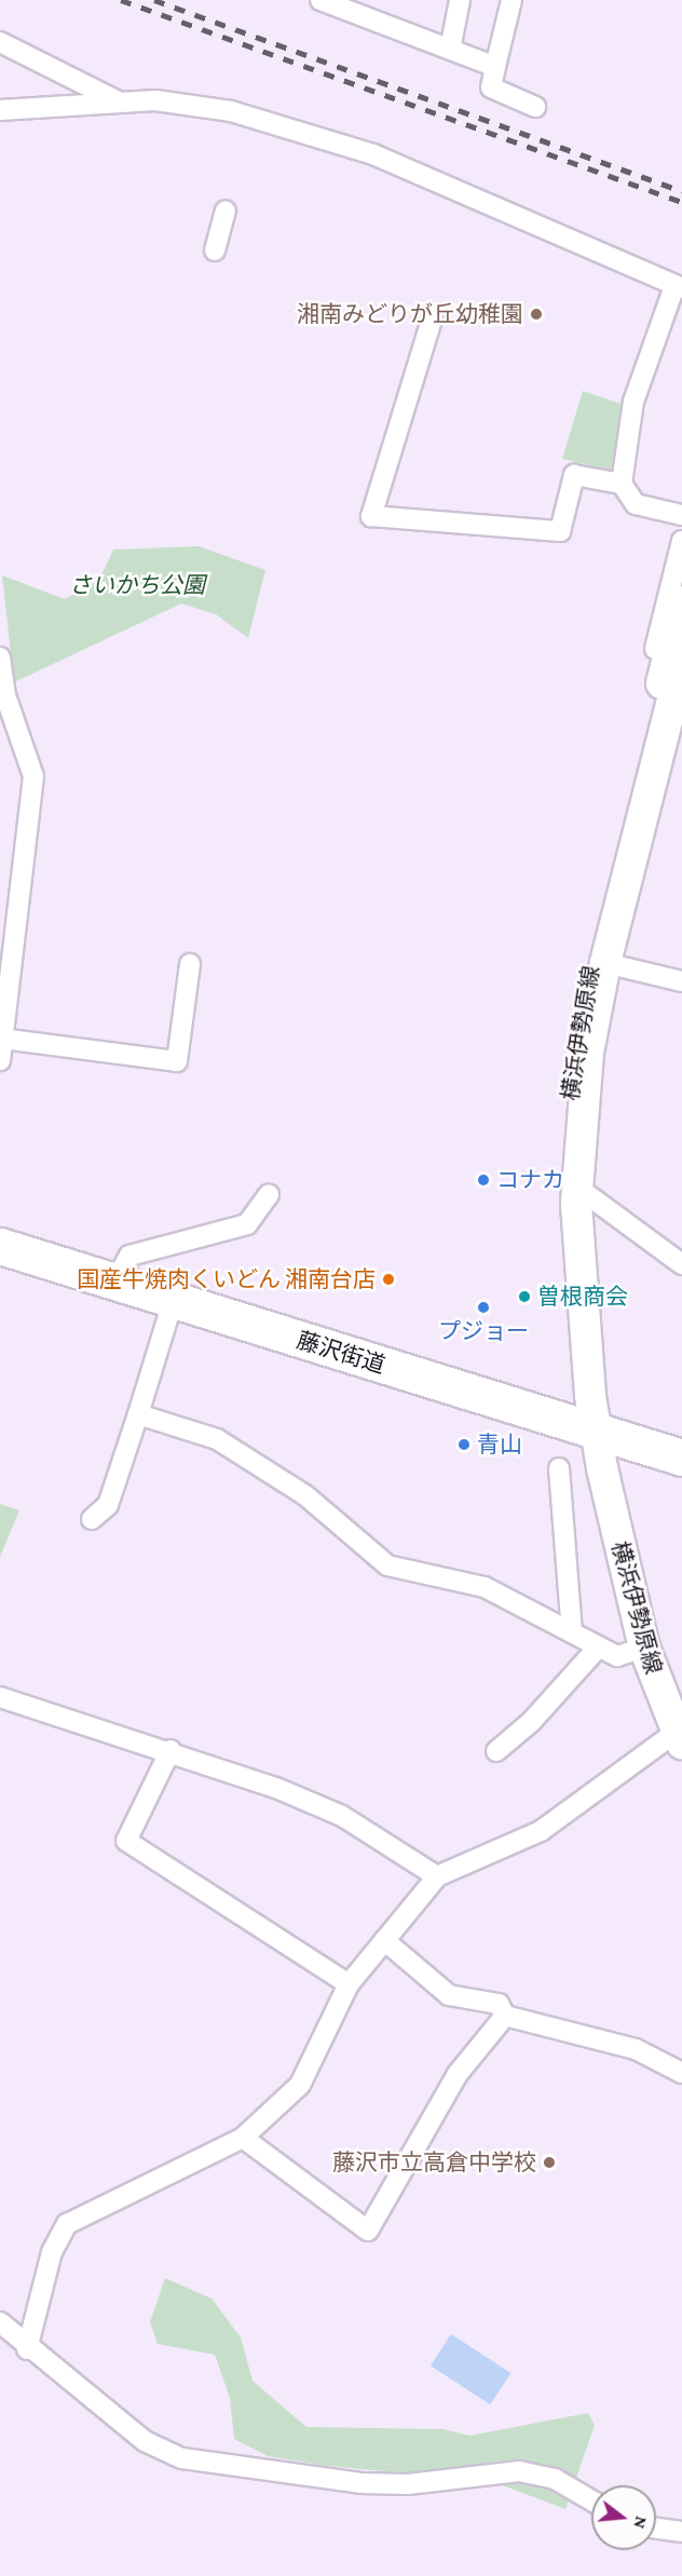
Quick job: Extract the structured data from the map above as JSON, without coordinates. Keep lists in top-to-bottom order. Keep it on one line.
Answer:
{"streets":{"highway":["藤沢街道"],"main road":["横浜伊勢原線"]},"crossings":[["横浜伊勢原線","藤沢街道"]],"parks":["さいかち公園"],"places":["湘南みどりが丘幼稚園","コナカ","国産牛焼肉くいどん 湘南台店","曽根商会","プジョー","青山","藤沢市立高倉中学校"],"north":"right"}
